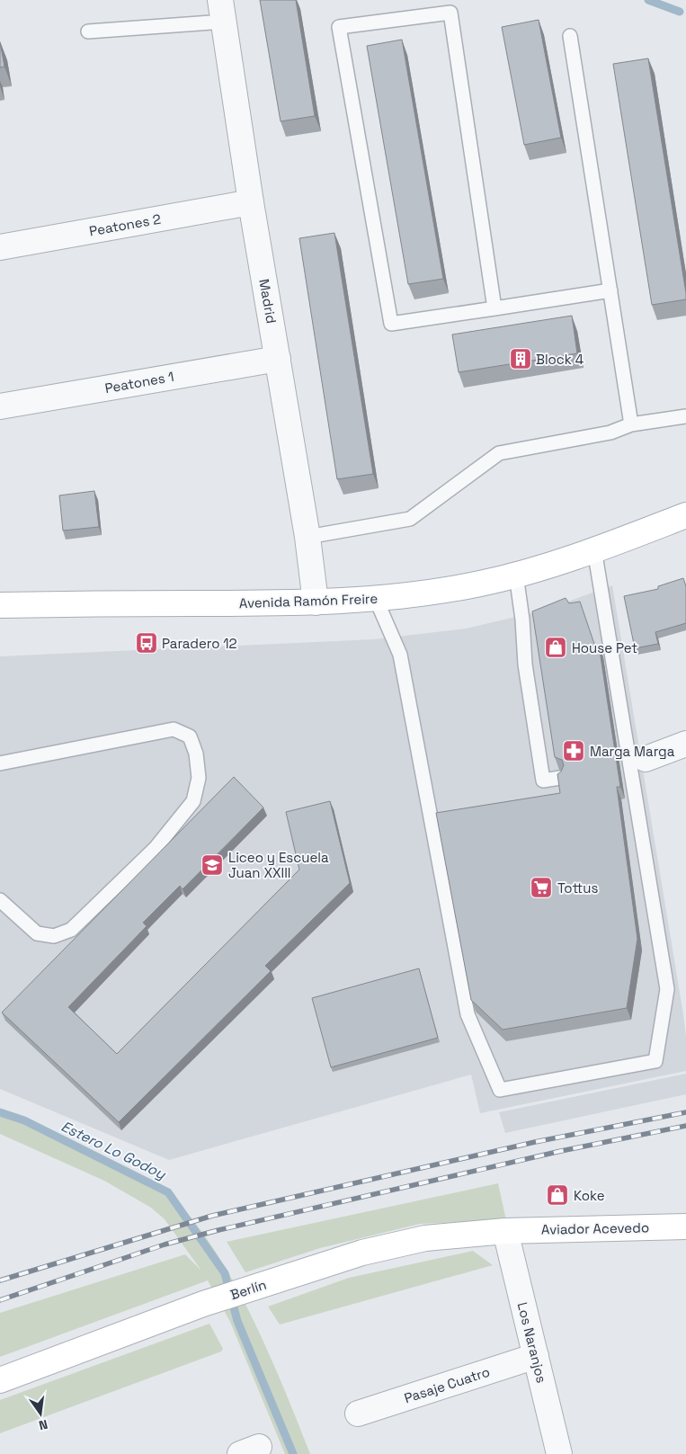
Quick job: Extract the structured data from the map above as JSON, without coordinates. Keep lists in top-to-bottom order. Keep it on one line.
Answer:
{"streets":{"main road":["Avenida Ramón Freire","Aviador Acevedo","Berlín"],"street":["Peatones 2","Madrid","Peatones 1","Los Naranjos","Pasaje Cuatro"]},"crossings":[["Peatones 2","Madrid"],["Madrid","Peatones 1"],["Madrid","Avenida Ramón Freire"],["Aviador Acevedo","Berlín"],["Aviador Acevedo","Los Naranjos"],["Berlín","Los Naranjos"],["Los Naranjos","Pasaje Cuatro"]],"water":["Estero Lo Godoy"],"places":{"building":["Block 4"],"bus stop":["Paradero 12"],"shop":["House Pet","Koke"],"pharmacy":["Marga Marga"],"school or university":["Liceo y Escuela Juan XXIII"],"supermarket":["Tottus"]},"north":"bottom"}
